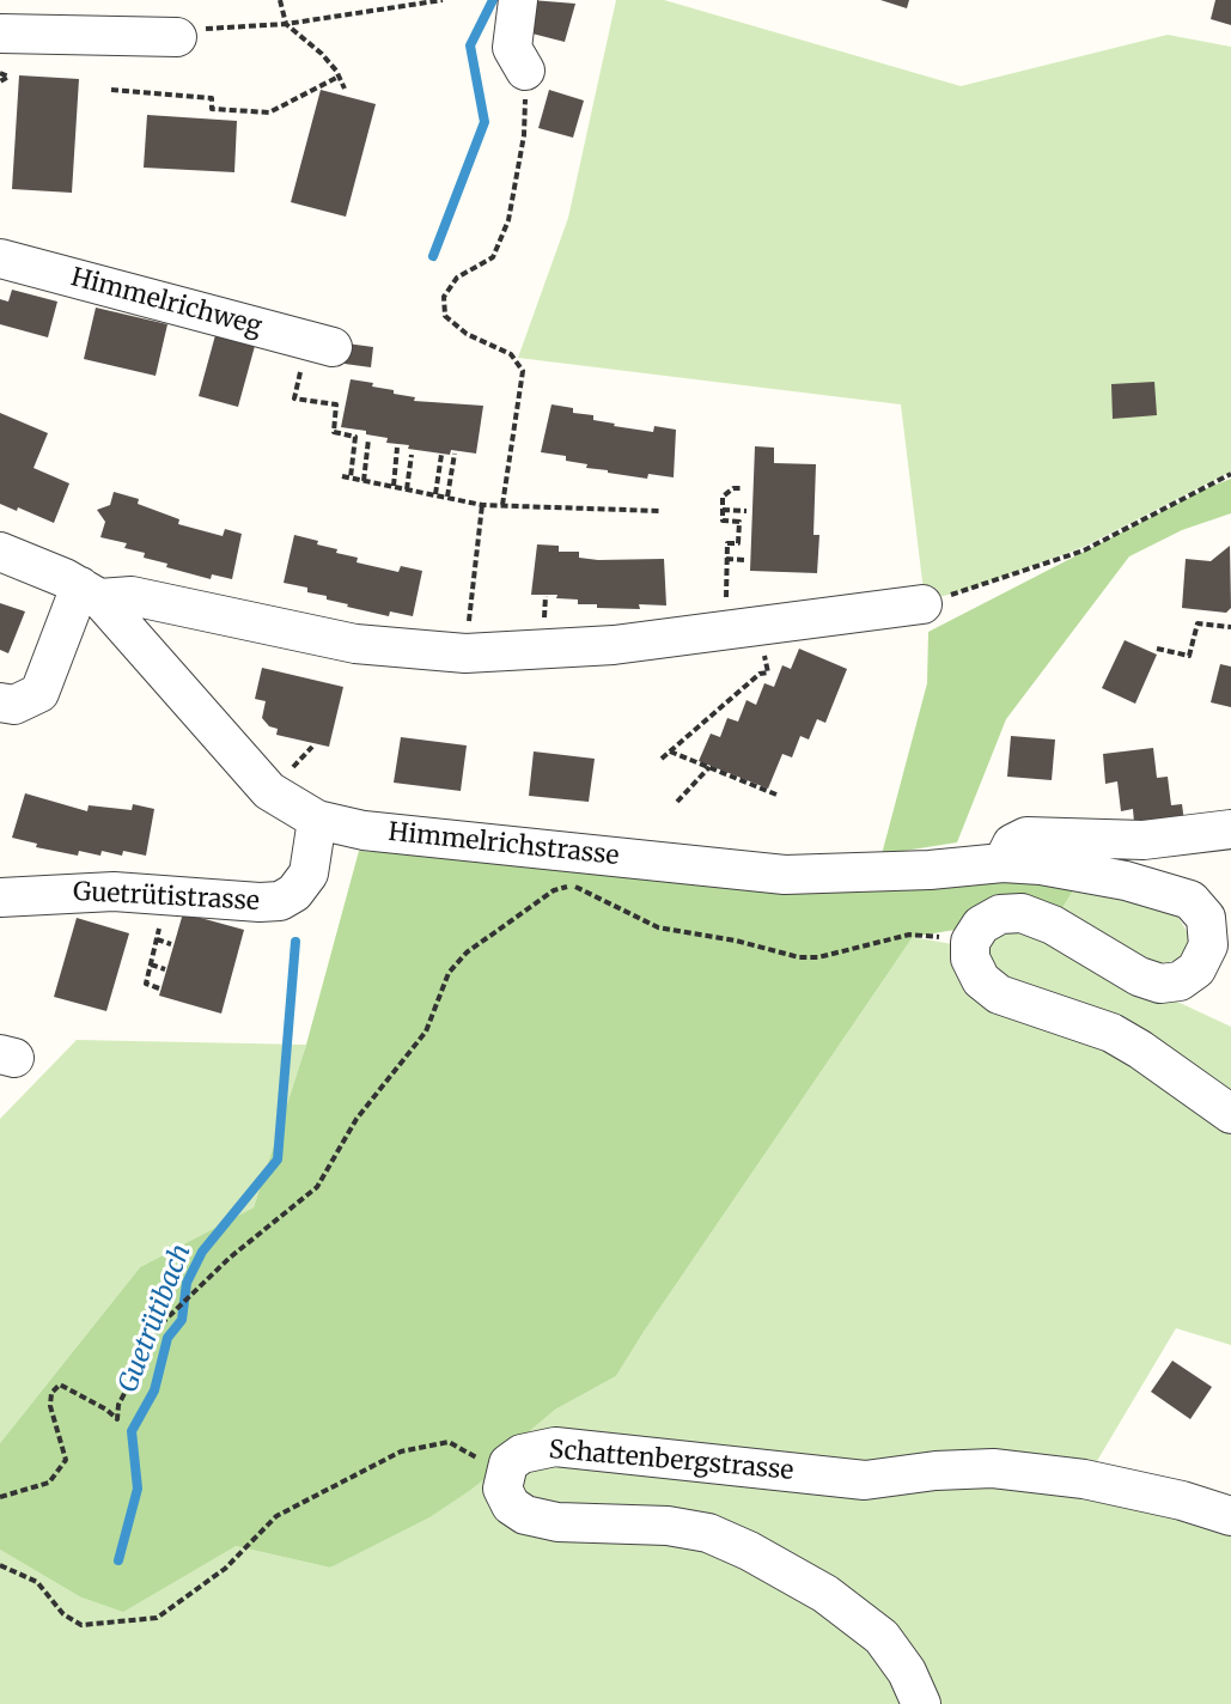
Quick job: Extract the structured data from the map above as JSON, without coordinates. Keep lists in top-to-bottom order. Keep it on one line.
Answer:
{"streets":{"street":["Himmelrichweg","Himmelrichstrasse","Guetrütistrasse","Schattenbergstrasse"]},"crossings":[["Himmelrichstrasse","Guetrütistrasse"]],"water":["Guetrütibach"]}
